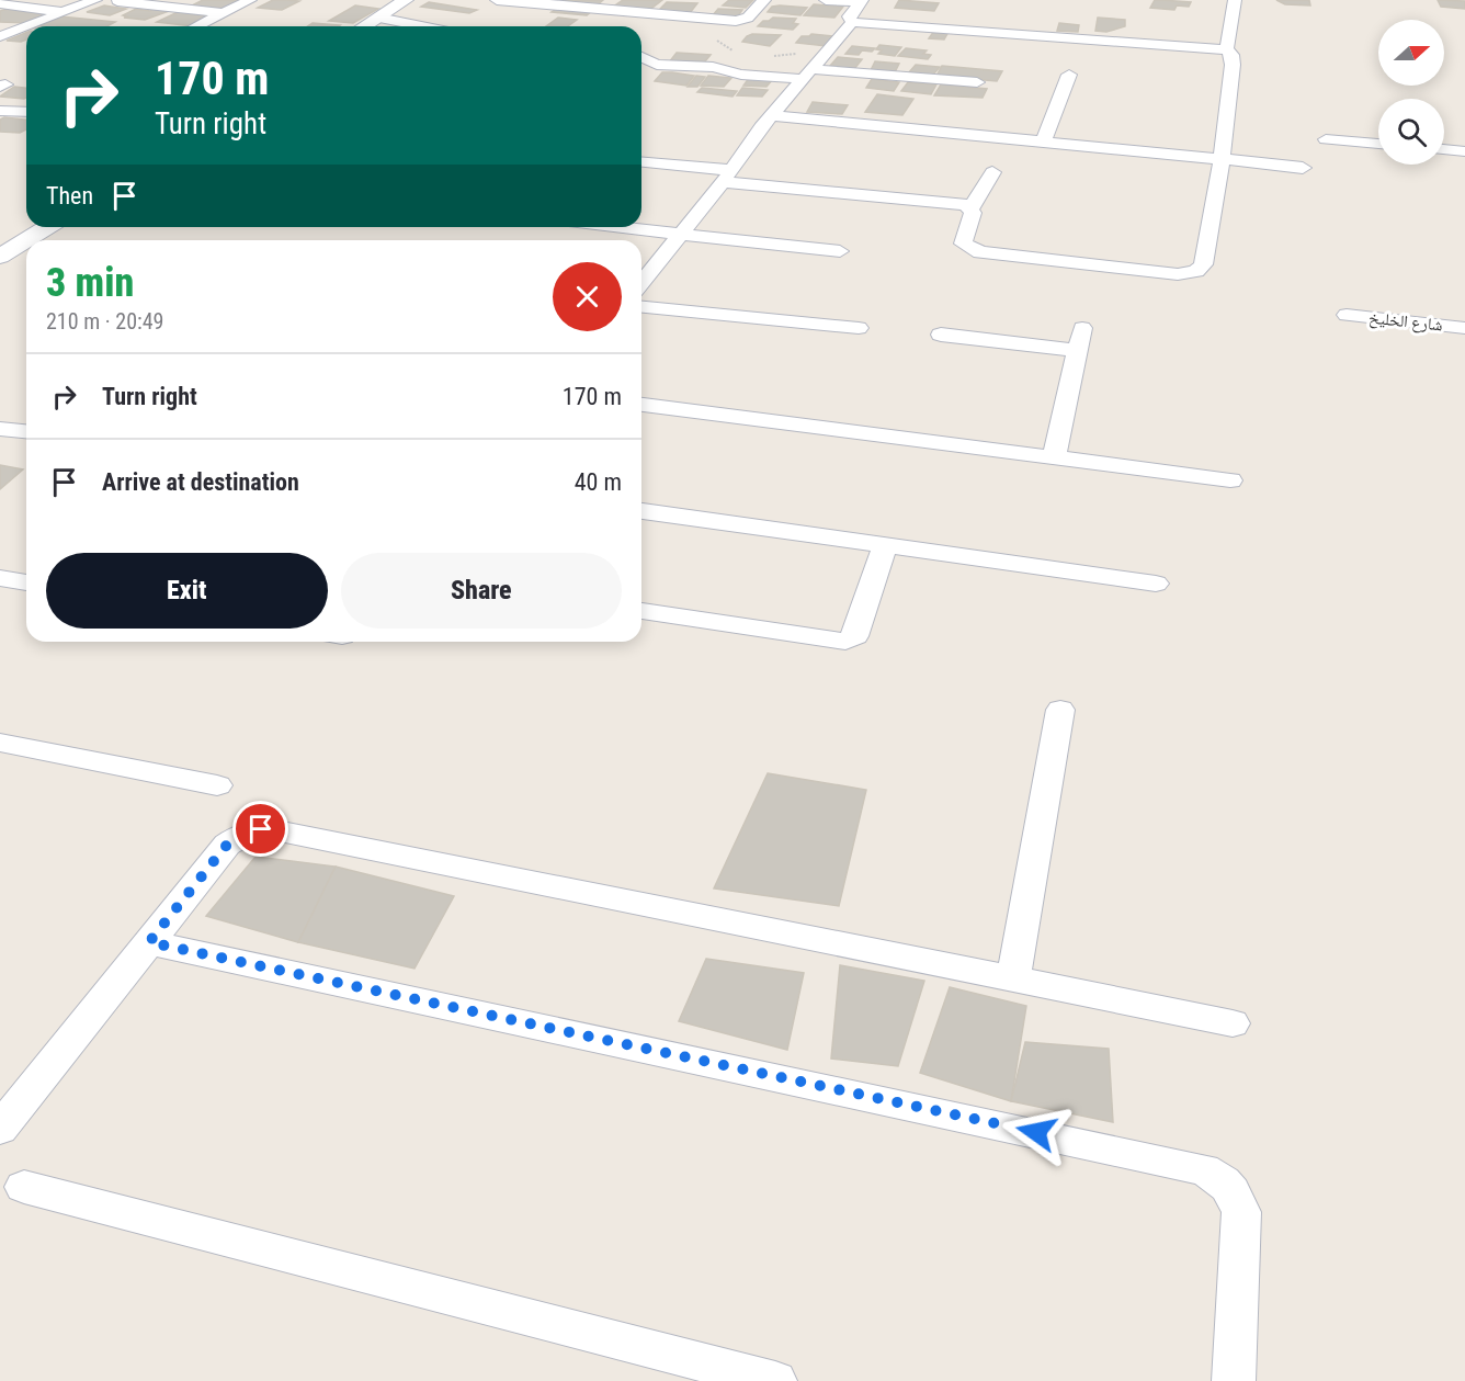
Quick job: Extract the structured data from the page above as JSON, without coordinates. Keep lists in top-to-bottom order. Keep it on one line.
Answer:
{"streets":{"street":["شارع الخليخ"]},"north":"right","page":{"turn":["170 m","Turn right"],"then":"Then","heading":["3 min","210 m · 20:49"],"list":[{"name":"Turn right","value":"170 m"},{"name":"Arrive at destination","value":"40 m"}],"buttons":["Exit","Share"]}}
